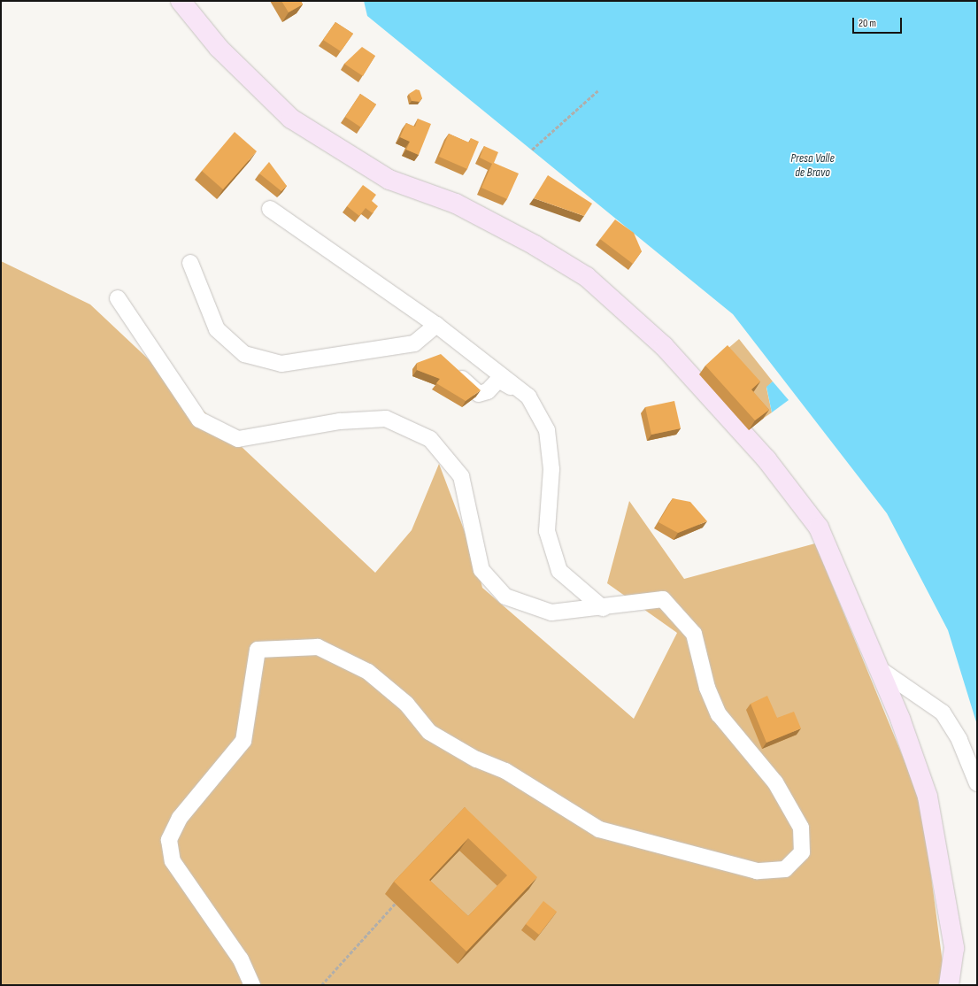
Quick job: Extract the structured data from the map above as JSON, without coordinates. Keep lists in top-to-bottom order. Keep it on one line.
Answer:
{"water":["Presa Valle de Bravo"],"scale_bar":"20 m"}
